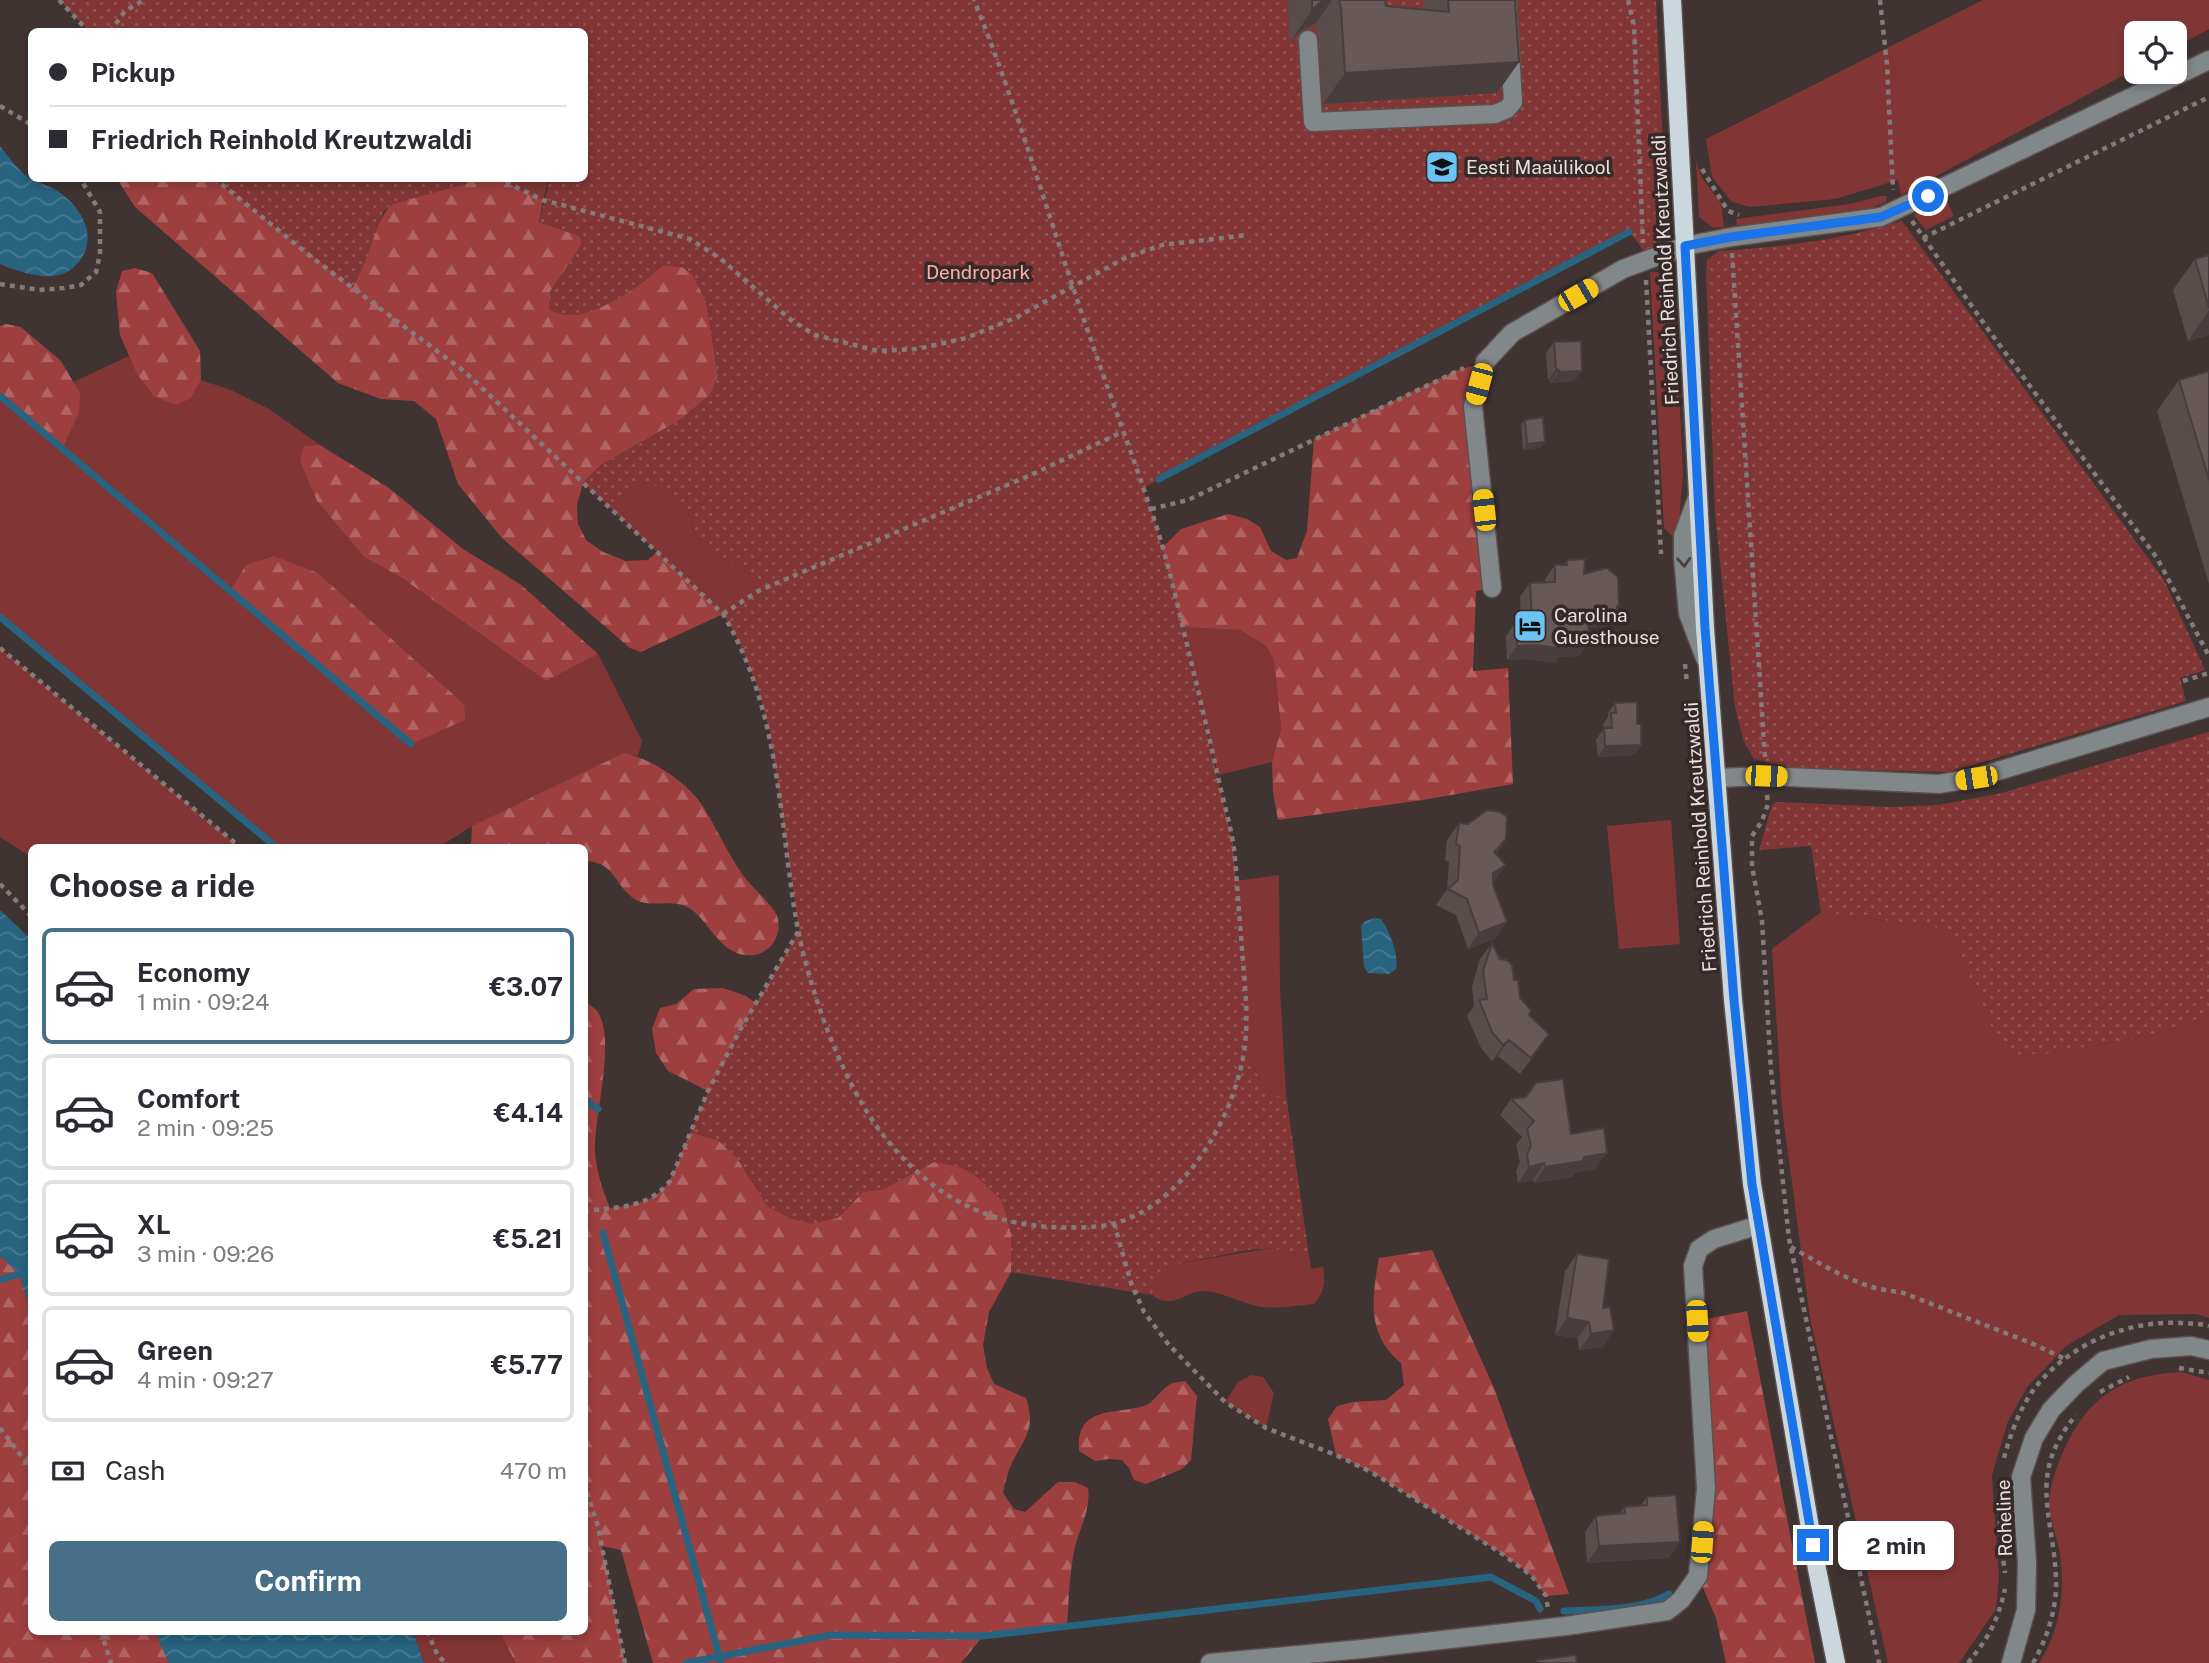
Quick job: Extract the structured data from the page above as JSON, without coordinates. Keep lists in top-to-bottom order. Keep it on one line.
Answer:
{"streets":{"main road":["Friedrich Reinhold Kreutzwaldi"],"street":["Roheline"]},"parks":["Dendropark"],"places":{"school or university":["Eesti Maaülikool"],"hotel":["Carolina Guesthouse"]},"page":{"banner":["Pickup","Friedrich Reinhold Kreutzwaldi"],"heading":"Choose a ride","list":[{"name":"Economy","note":"1 min · 09:24","value":"€3.07"},{"name":"Comfort","note":"2 min · 09:25","value":"€4.14"},{"name":"XL","note":"3 min · 09:26","value":"€5.21"},{"name":"Green","note":"4 min · 09:27","value":"€5.77"}],"pay":["Cash","470 m"],"bubble":"2 min","buttons":"Confirm"}}
